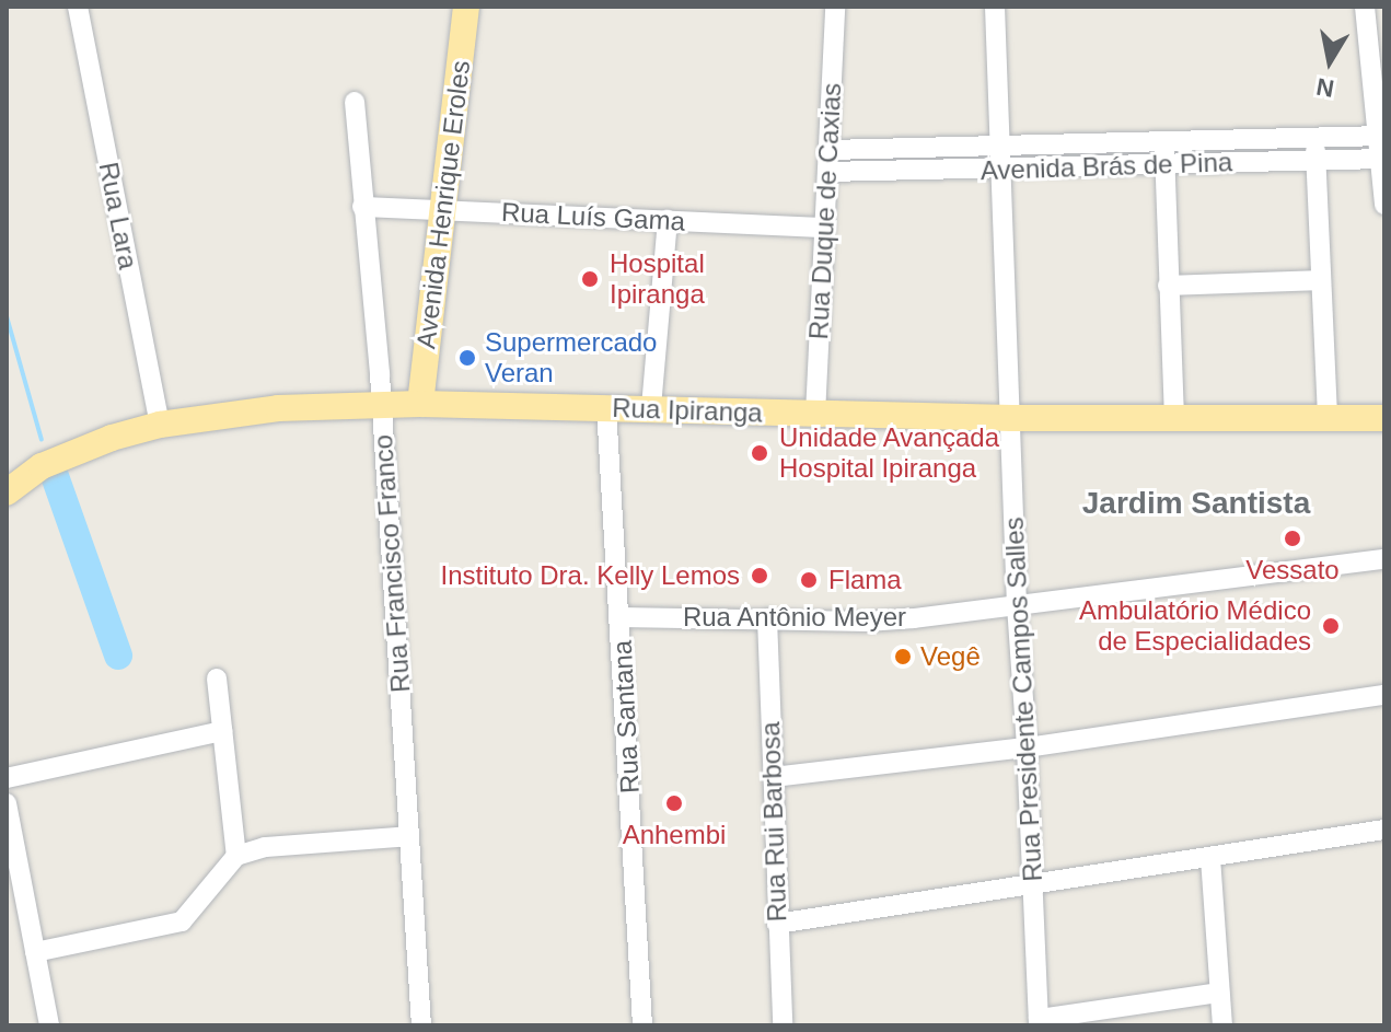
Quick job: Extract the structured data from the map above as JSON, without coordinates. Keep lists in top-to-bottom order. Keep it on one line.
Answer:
{"streets":{"main road":["Avenida Henrique Eroles","Rua Ipiranga"],"street":["Avenida Brás de Pina","Rua Duque de Caxias","Rua Lara","Rua Luís Gama","Rua Francisco Franco","Rua Antônio Meyer","Rua Presidente Campos Salles","Rua Santana","Rua Rui Barbosa"]},"crossings":[["Avenida Brás de Pina","Rua Duque de Caxias"],["Avenida Brás de Pina","Rua Presidente Campos Salles"],["Avenida Henrique Eroles","Rua Luís Gama"],["Avenida Henrique Eroles","Rua Ipiranga"],["Rua Duque de Caxias","Rua Luís Gama"],["Rua Duque de Caxias","Rua Ipiranga"],["Rua Lara","Rua Ipiranga"],["Rua Luís Gama","Rua Francisco Franco"],["Rua Ipiranga","Rua Francisco Franco"],["Rua Ipiranga","Rua Presidente Campos Salles"],["Rua Ipiranga","Rua Santana"],["Rua Antônio Meyer","Rua Presidente Campos Salles"],["Rua Antônio Meyer","Rua Santana"],["Rua Antônio Meyer","Rua Rui Barbosa"]],"districts":["Jardim Santista"],"places":["Hospital Ipiranga","Supermercado Veran","Unidade Avançada Hospital Ipiranga","Vessato","Instituto Dra. Kelly Lemos","Flama","Ambulatório Médico de Especialidades","Vegê","Anhembi"],"north":"bottom"}
